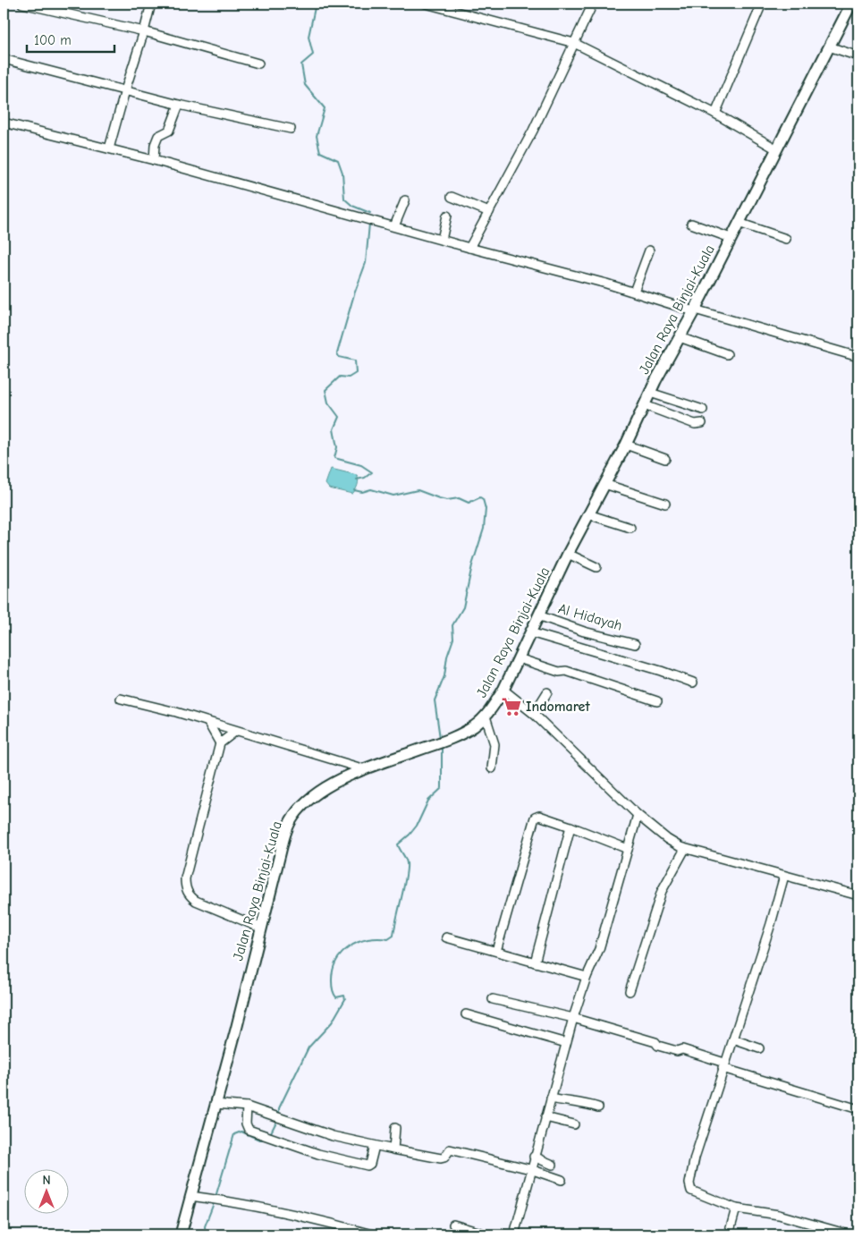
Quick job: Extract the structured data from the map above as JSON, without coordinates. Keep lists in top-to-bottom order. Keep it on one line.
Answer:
{"streets":{"main road":["Jalan Raya Binjai-Kuala"],"street":["Al Hidayah"]},"crossings":[["Jalan Raya Binjai-Kuala","Al Hidayah"]],"places":{"supermarket":["Indomaret"]},"scale_bar":"100 m","north":"top"}
